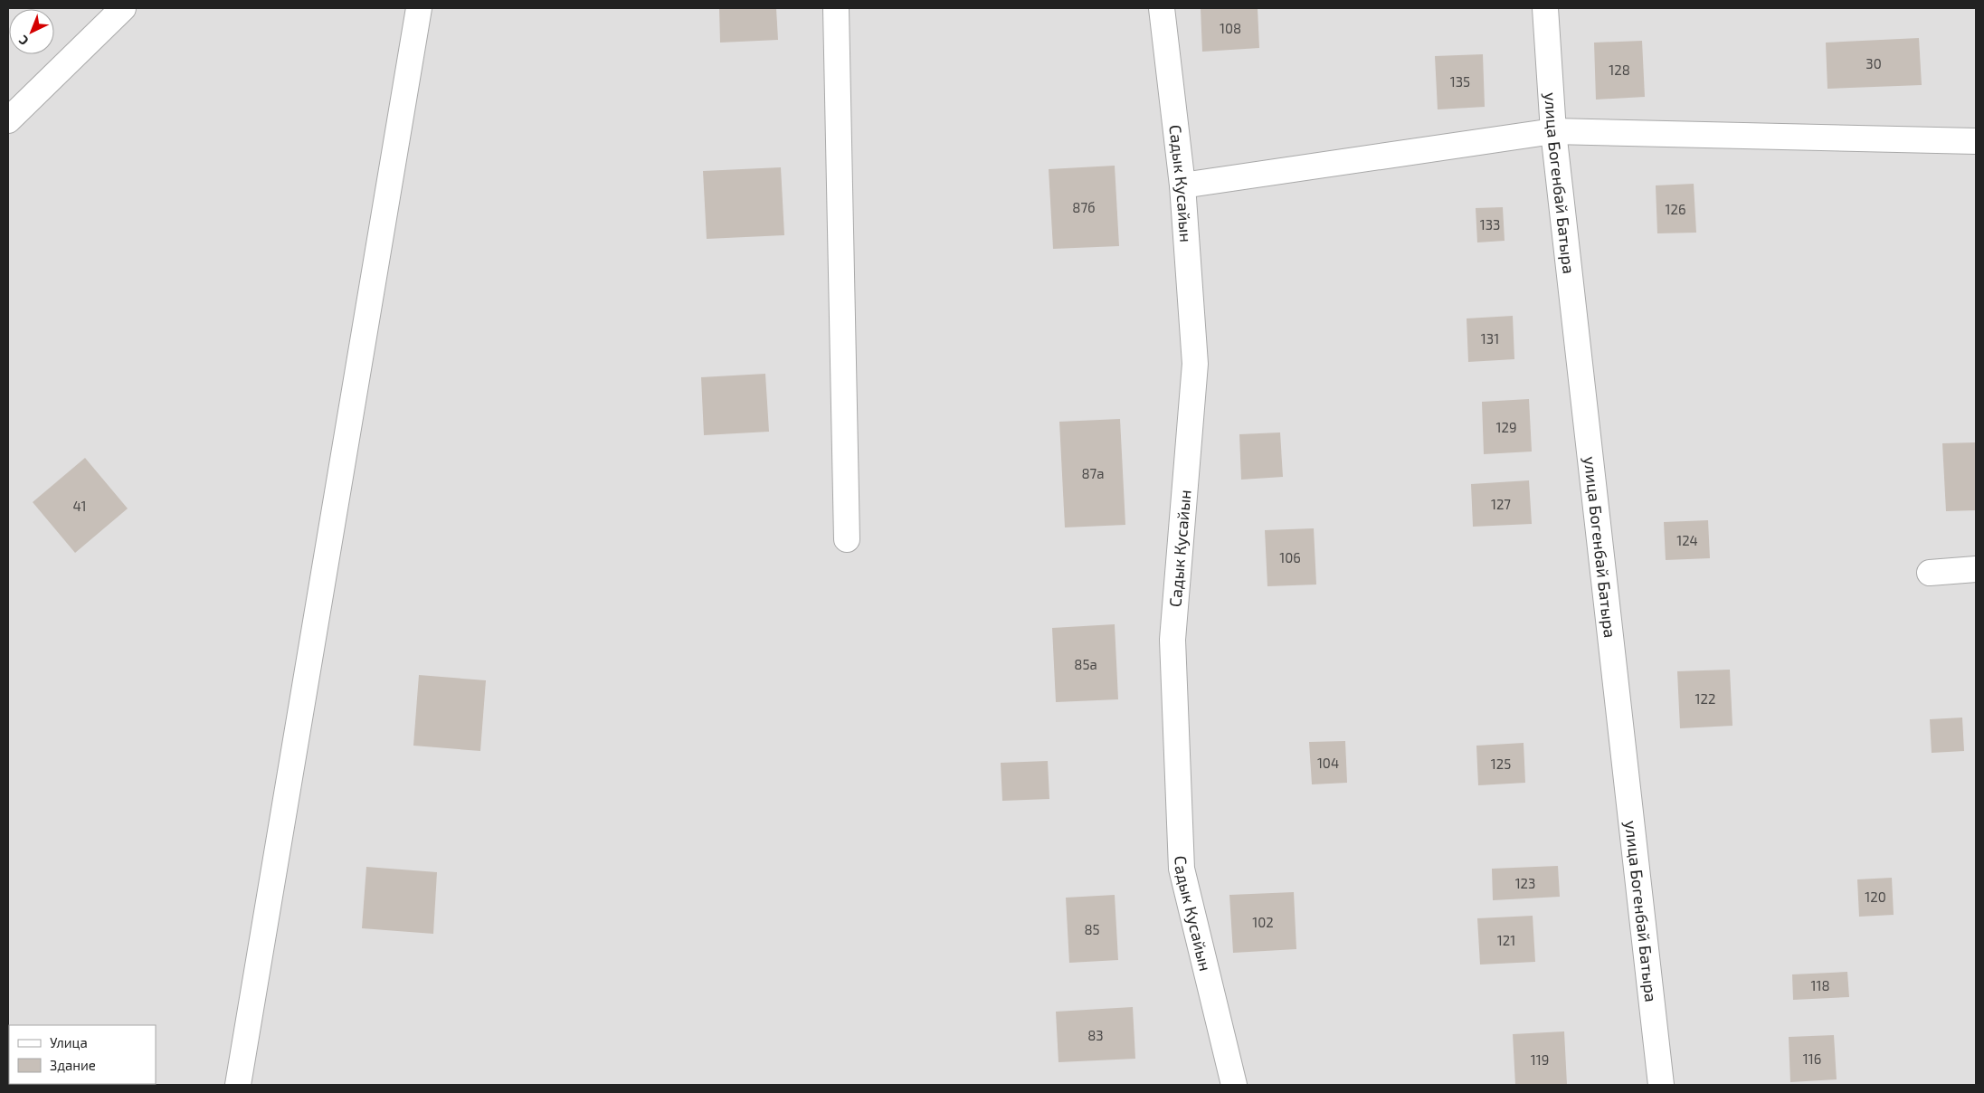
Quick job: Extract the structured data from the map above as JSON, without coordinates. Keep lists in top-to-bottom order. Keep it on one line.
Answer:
{"streets":{"street":["улица Богенбай Батыра","Садык Кусайын"]},"house_numbers":["108","30","128","135","87б","126","133","131","129","87а","127","41","124","106","85а","122","104","125","123","120","102","85","121","118","83","116","119"],"legend":["Улица","Здание"],"north":"bottom left"}
